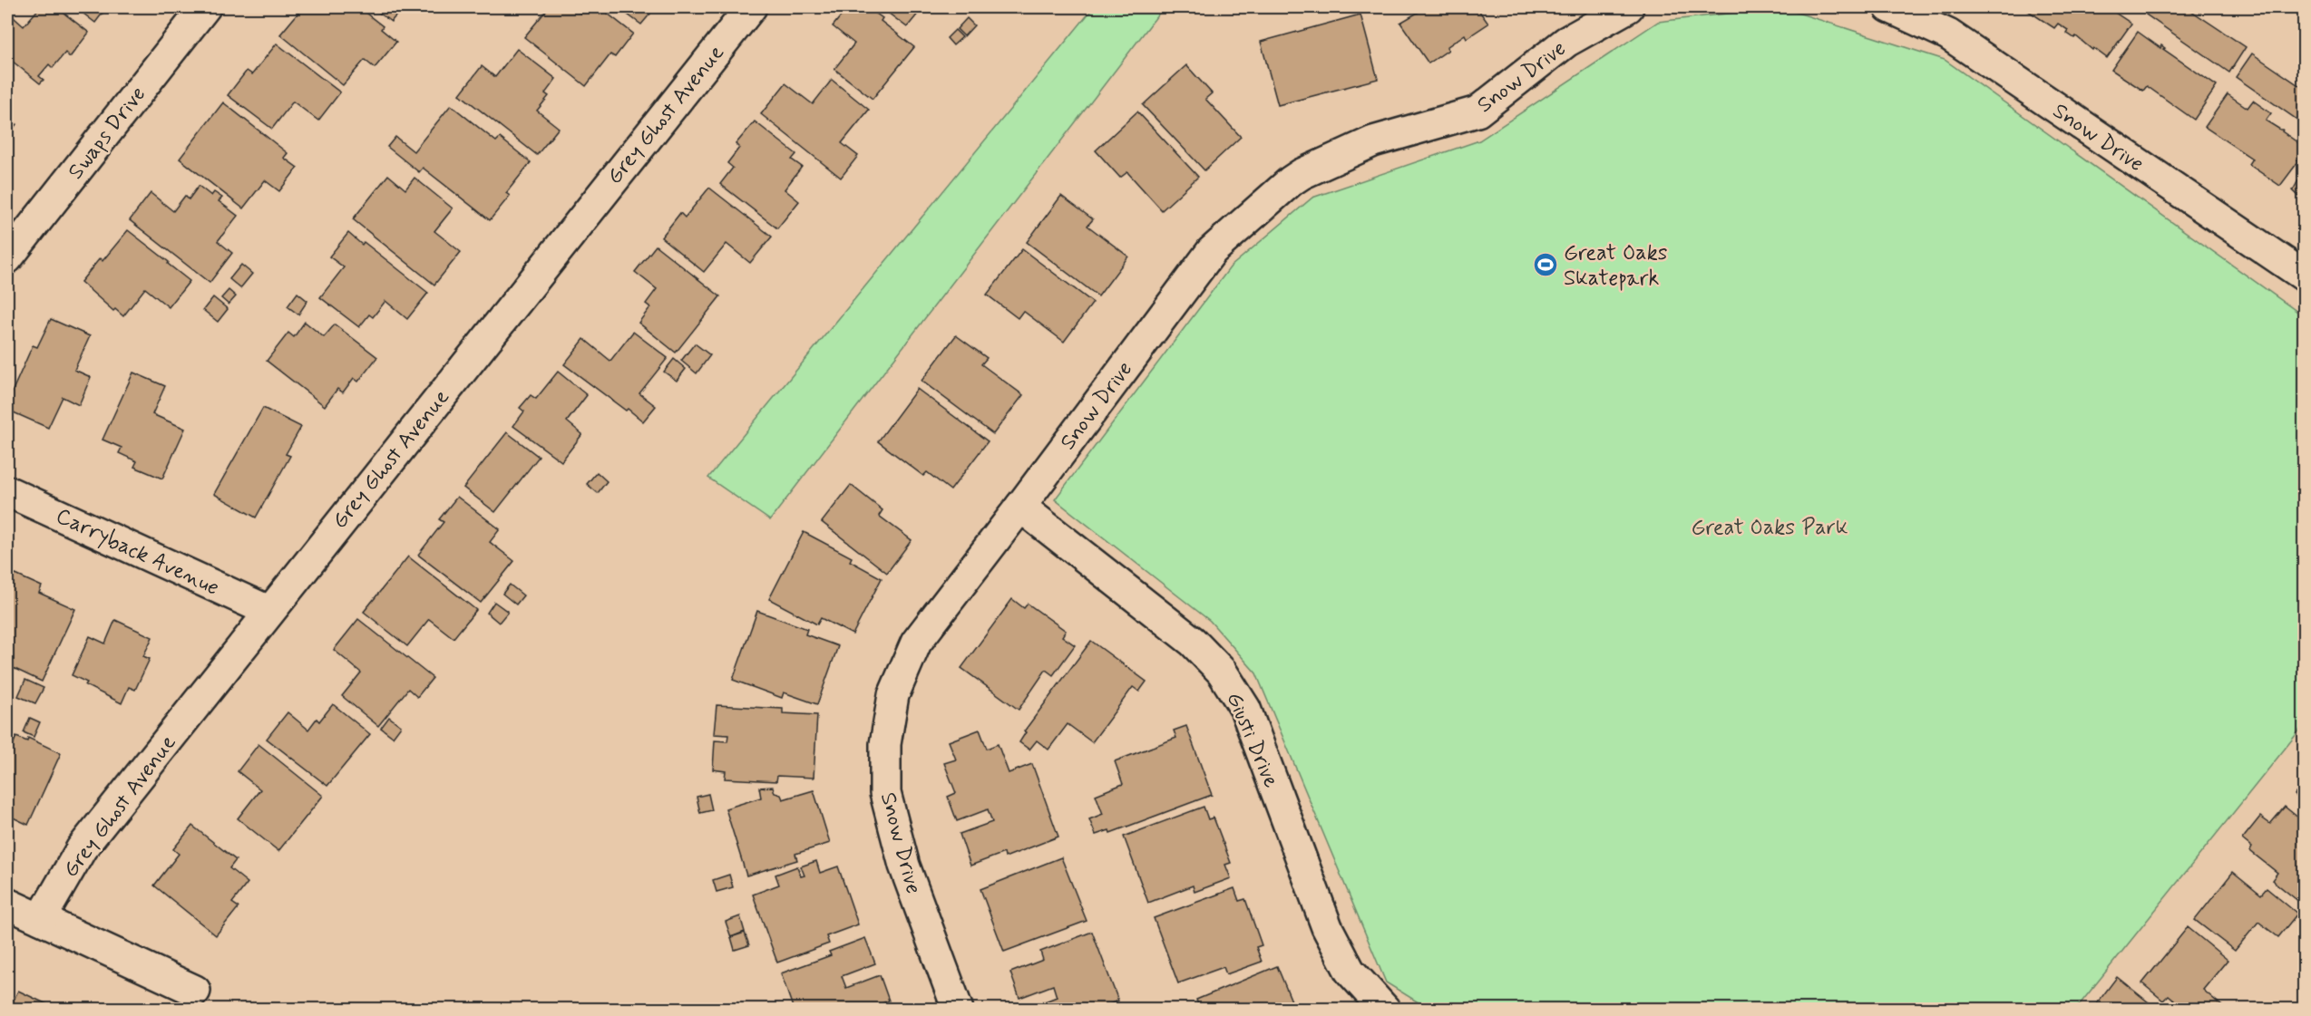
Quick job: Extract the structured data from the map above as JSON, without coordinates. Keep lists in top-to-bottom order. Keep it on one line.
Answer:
{"streets":{"street":["Snow Drive","Grey Ghost Avenue","Swaps Drive","Carryback Avenue","Giusti Drive"]},"crossings":[["Snow Drive","Giusti Drive"],["Grey Ghost Avenue","Carryback Avenue"]],"parks":["Great Oaks Park"],"places":{"sports":["Great Oaks Skatepark"]}}
